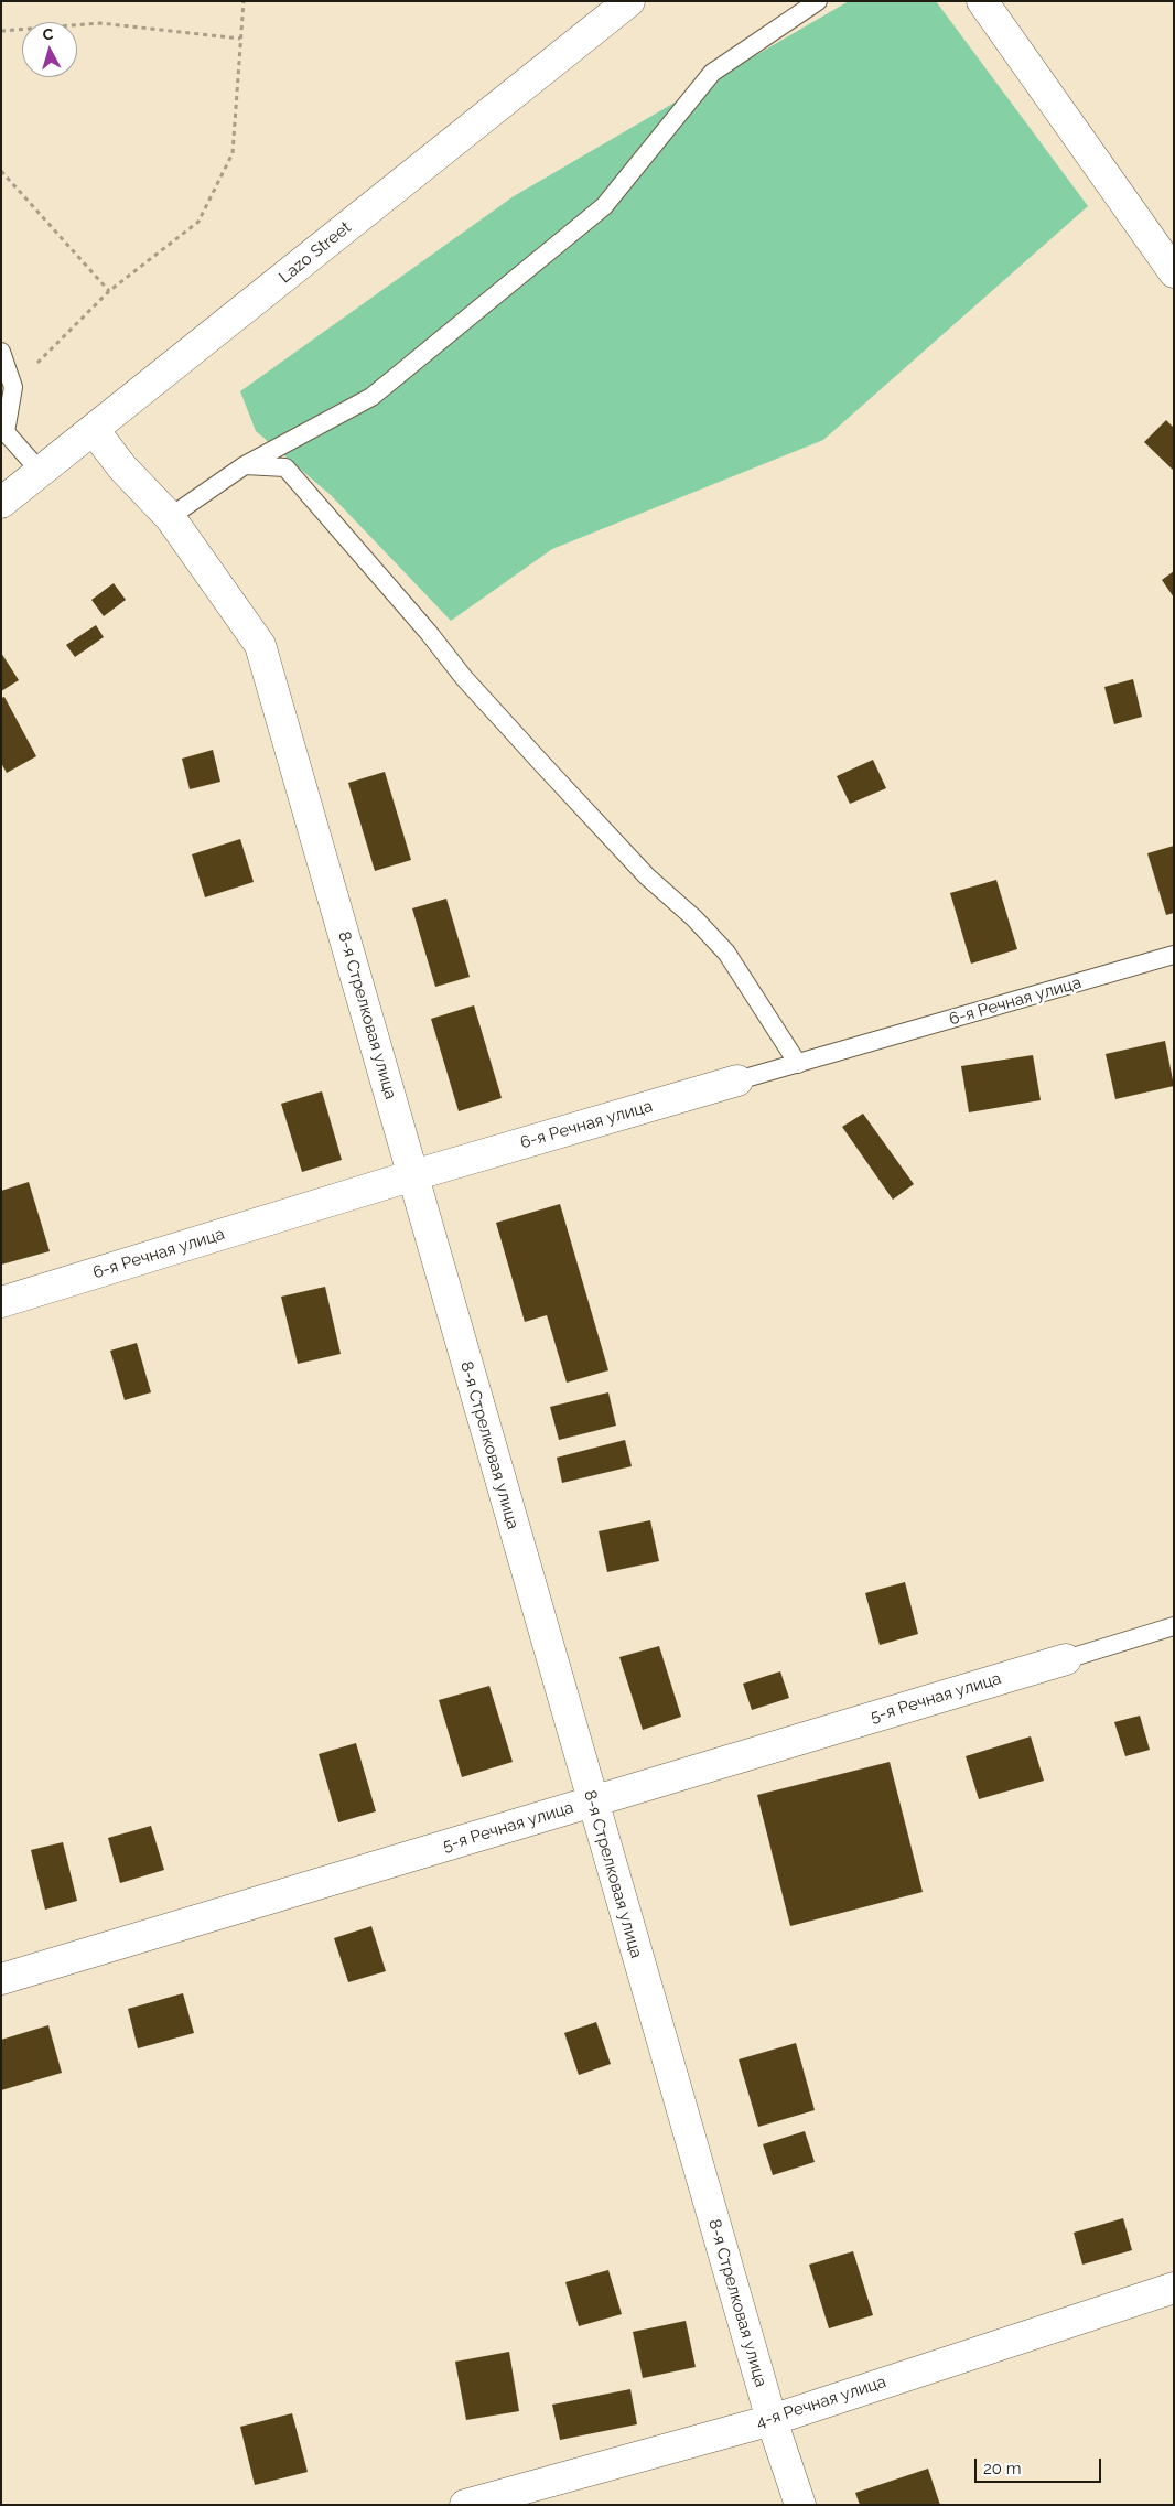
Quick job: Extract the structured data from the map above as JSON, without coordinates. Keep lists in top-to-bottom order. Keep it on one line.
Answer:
{"streets":{"street":["Lazo Street","6-я Речная улица","8-я Стрелковая улица","5-я Речная улица","4-я Речная улица"]},"crossings":[["Lazo Street","8-я Стрелковая улица"],["6-я Речная улица","8-я Стрелковая улица"],["8-я Стрелковая улица","5-я Речная улица"],["8-я Стрелковая улица","4-я Речная улица"]],"scale_bar":"20 m","north":"top"}
